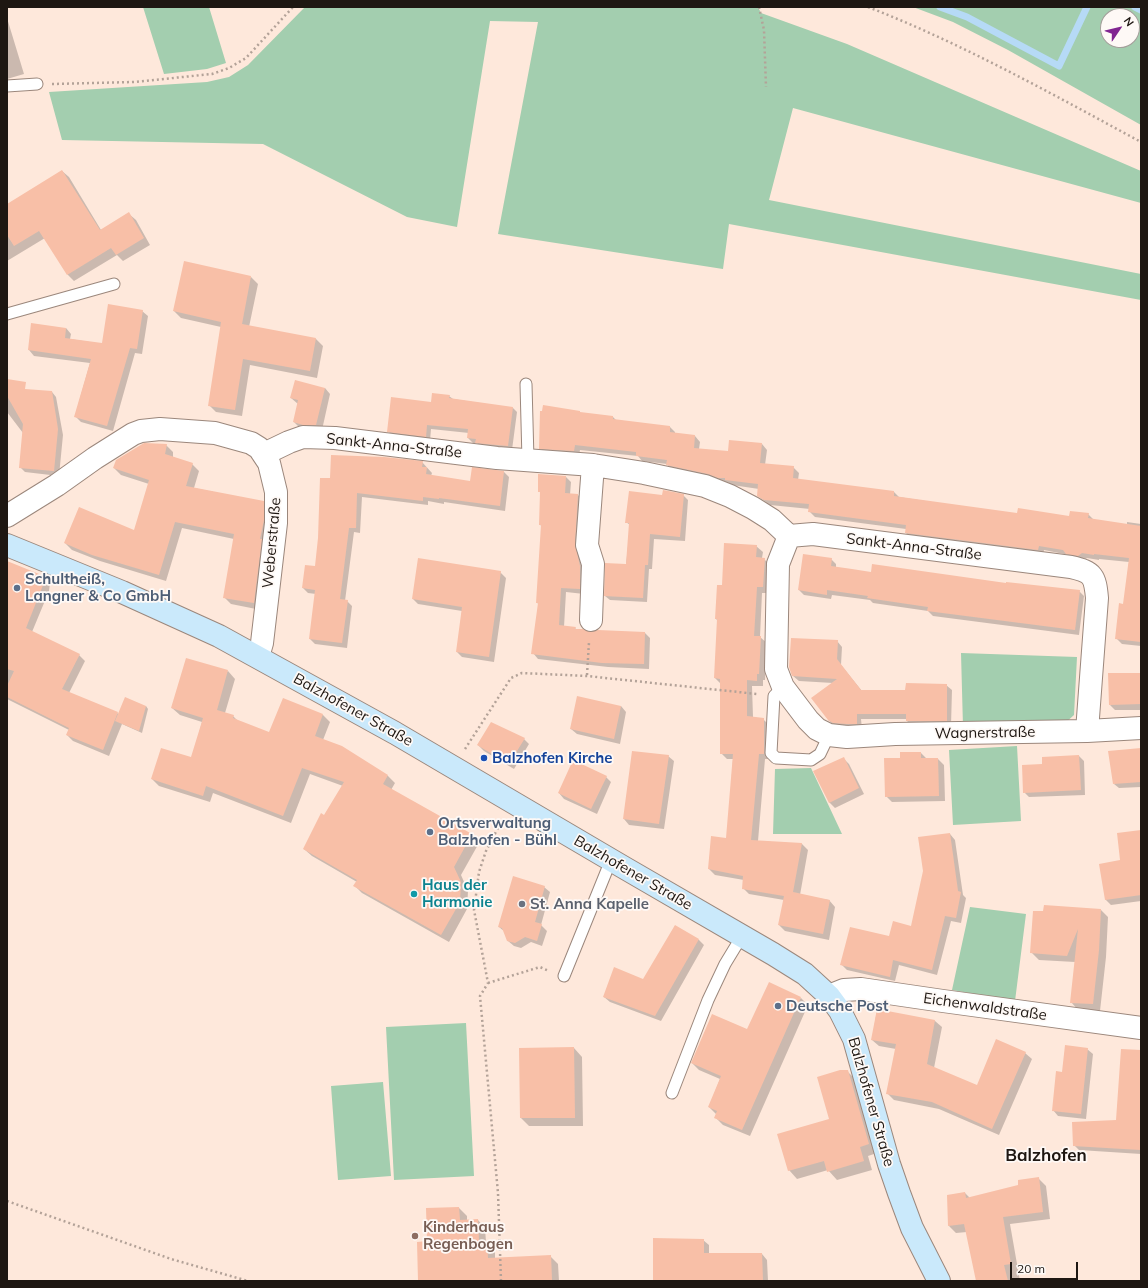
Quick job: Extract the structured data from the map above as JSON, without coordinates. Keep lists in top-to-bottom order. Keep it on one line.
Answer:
{"streets":{"street":["Sankt-Anna-Straße","Weberstraße","Balzhofener Straße","Wagnerstraße","Eichenwaldstraße"]},"crossings":[["Sankt-Anna-Straße","Weberstraße"],["Sankt-Anna-Straße","Wagnerstraße"],["Weberstraße","Balzhofener Straße"],["Balzhofener Straße","Eichenwaldstraße"]],"districts":["Balzhofen"],"places":["Schultheiß, Langner & Co GmbH","Balzhofen Kirche","Ortsverwaltung Balzhofen - Bühl","Haus der Harmonie","St. Anna Kapelle","Deutsche Post","Kinderhaus Regenbogen"],"scale_bar":"20 m","north":"top right"}
